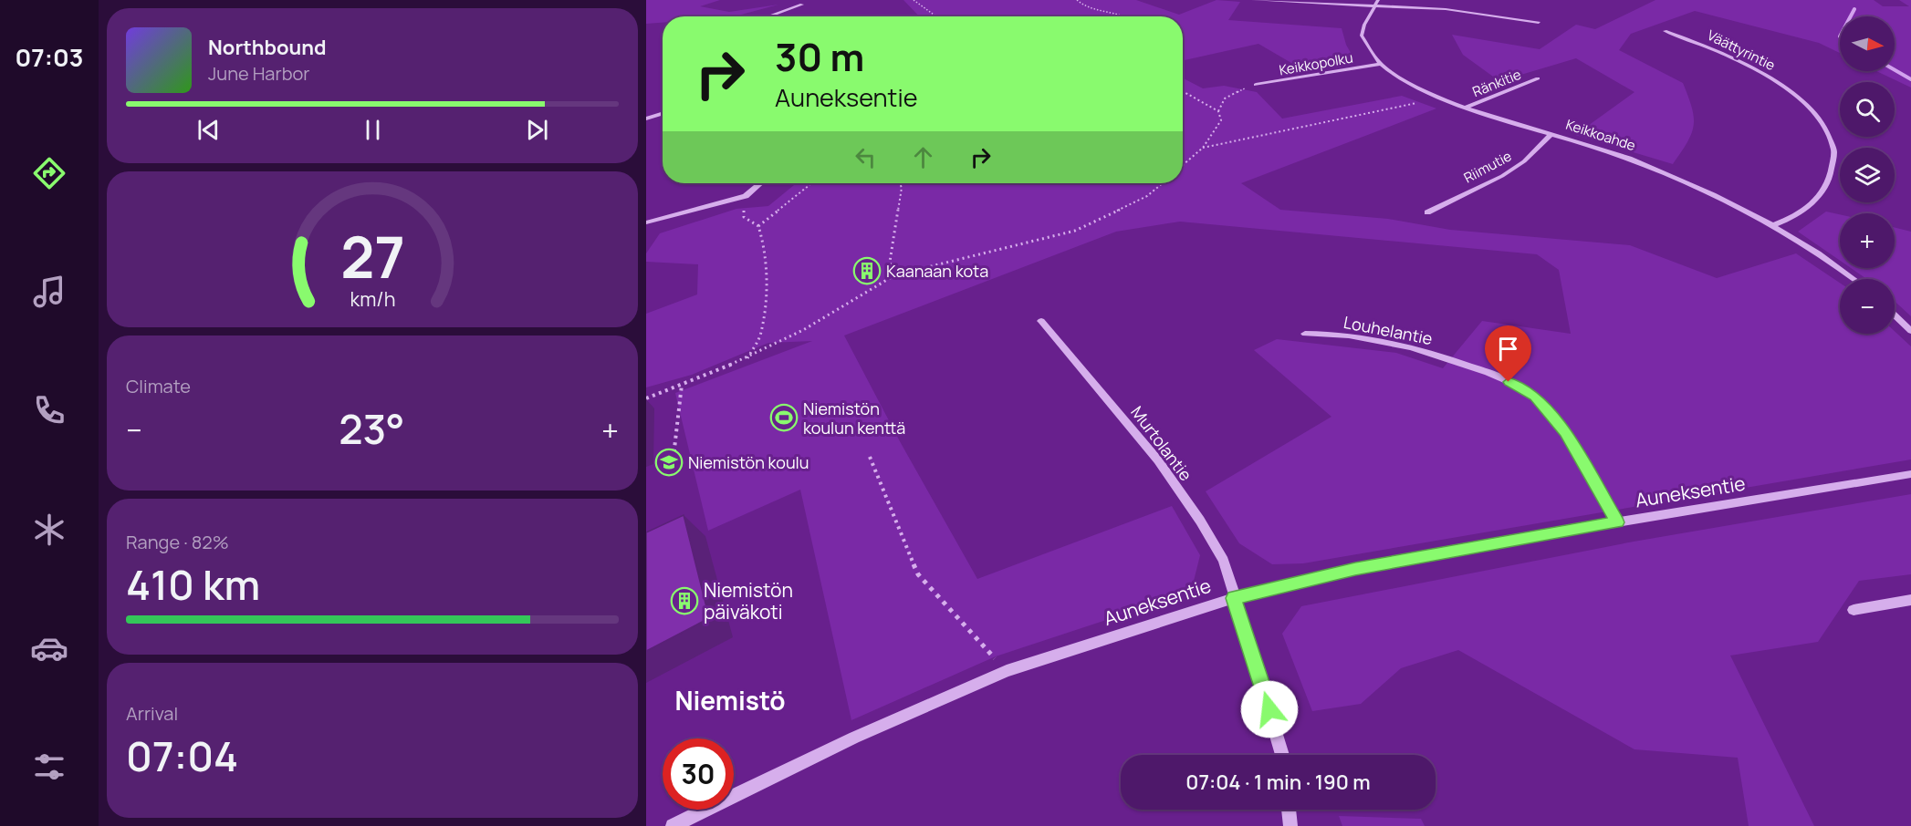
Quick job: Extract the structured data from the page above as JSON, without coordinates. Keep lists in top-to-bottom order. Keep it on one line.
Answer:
{"streets":{"street":["Väättyrintie","Keikkopolku","Ränkitie","Keikkoahde","Riimutie","Louhelantie","Murtolantie","Auneksentie"]},"crossings":[["Väättyrintie","Keikkoahde"],["Keikkopolku","Keikkoahde"],["Ränkitie","Keikkoahde"],["Keikkoahde","Riimutie"],["Louhelantie","Auneksentie"],["Murtolantie","Auneksentie"]],"districts":["Niemistö"],"places":{"building":["Kaanaan kota","Niemistön päiväkoti"],"sports":["Niemistön koulun kenttä"],"school or university":["Niemistön koulu"]},"north":"right","page":{"tabs":"07:03","map_buttons":["+","−"],"turn":["30 m","Auneksentie"],"song":["Northbound","June Harbor"],"tile":["Climate",["Range · 82%","410 km"],["Arrival","07:04"]],"heat":["−","23°","+"],"limit":"30","trip":"07:04 · 1 min · 190 m","gauge":["27","km/h"]}}
